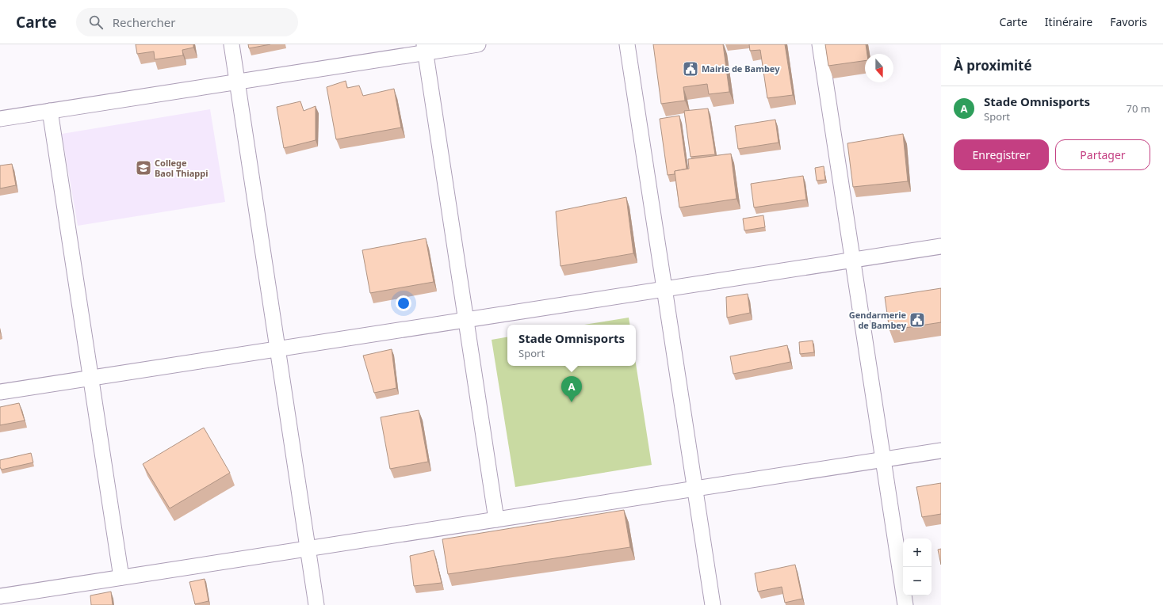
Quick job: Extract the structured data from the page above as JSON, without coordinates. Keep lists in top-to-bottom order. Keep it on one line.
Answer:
{"places":{"public building":["Mairie de Bambey","Gendarmerie de Bambey"],"school or university":["College Baol Thiappi"]},"north":"bottom","page":{"header":"Carte","search":"Rechercher","nav":["Carte","Itinéraire","Favoris"],"heading":"À proximité","list":[{"mark":"A","name":"Stade Omnisports","note":"Sport","value":"70 m"}],"buttons":["Enregistrer","Partager"],"popup":["Stade Omnisports","Sport"],"pins":"A","map_buttons":["+","−"]}}
